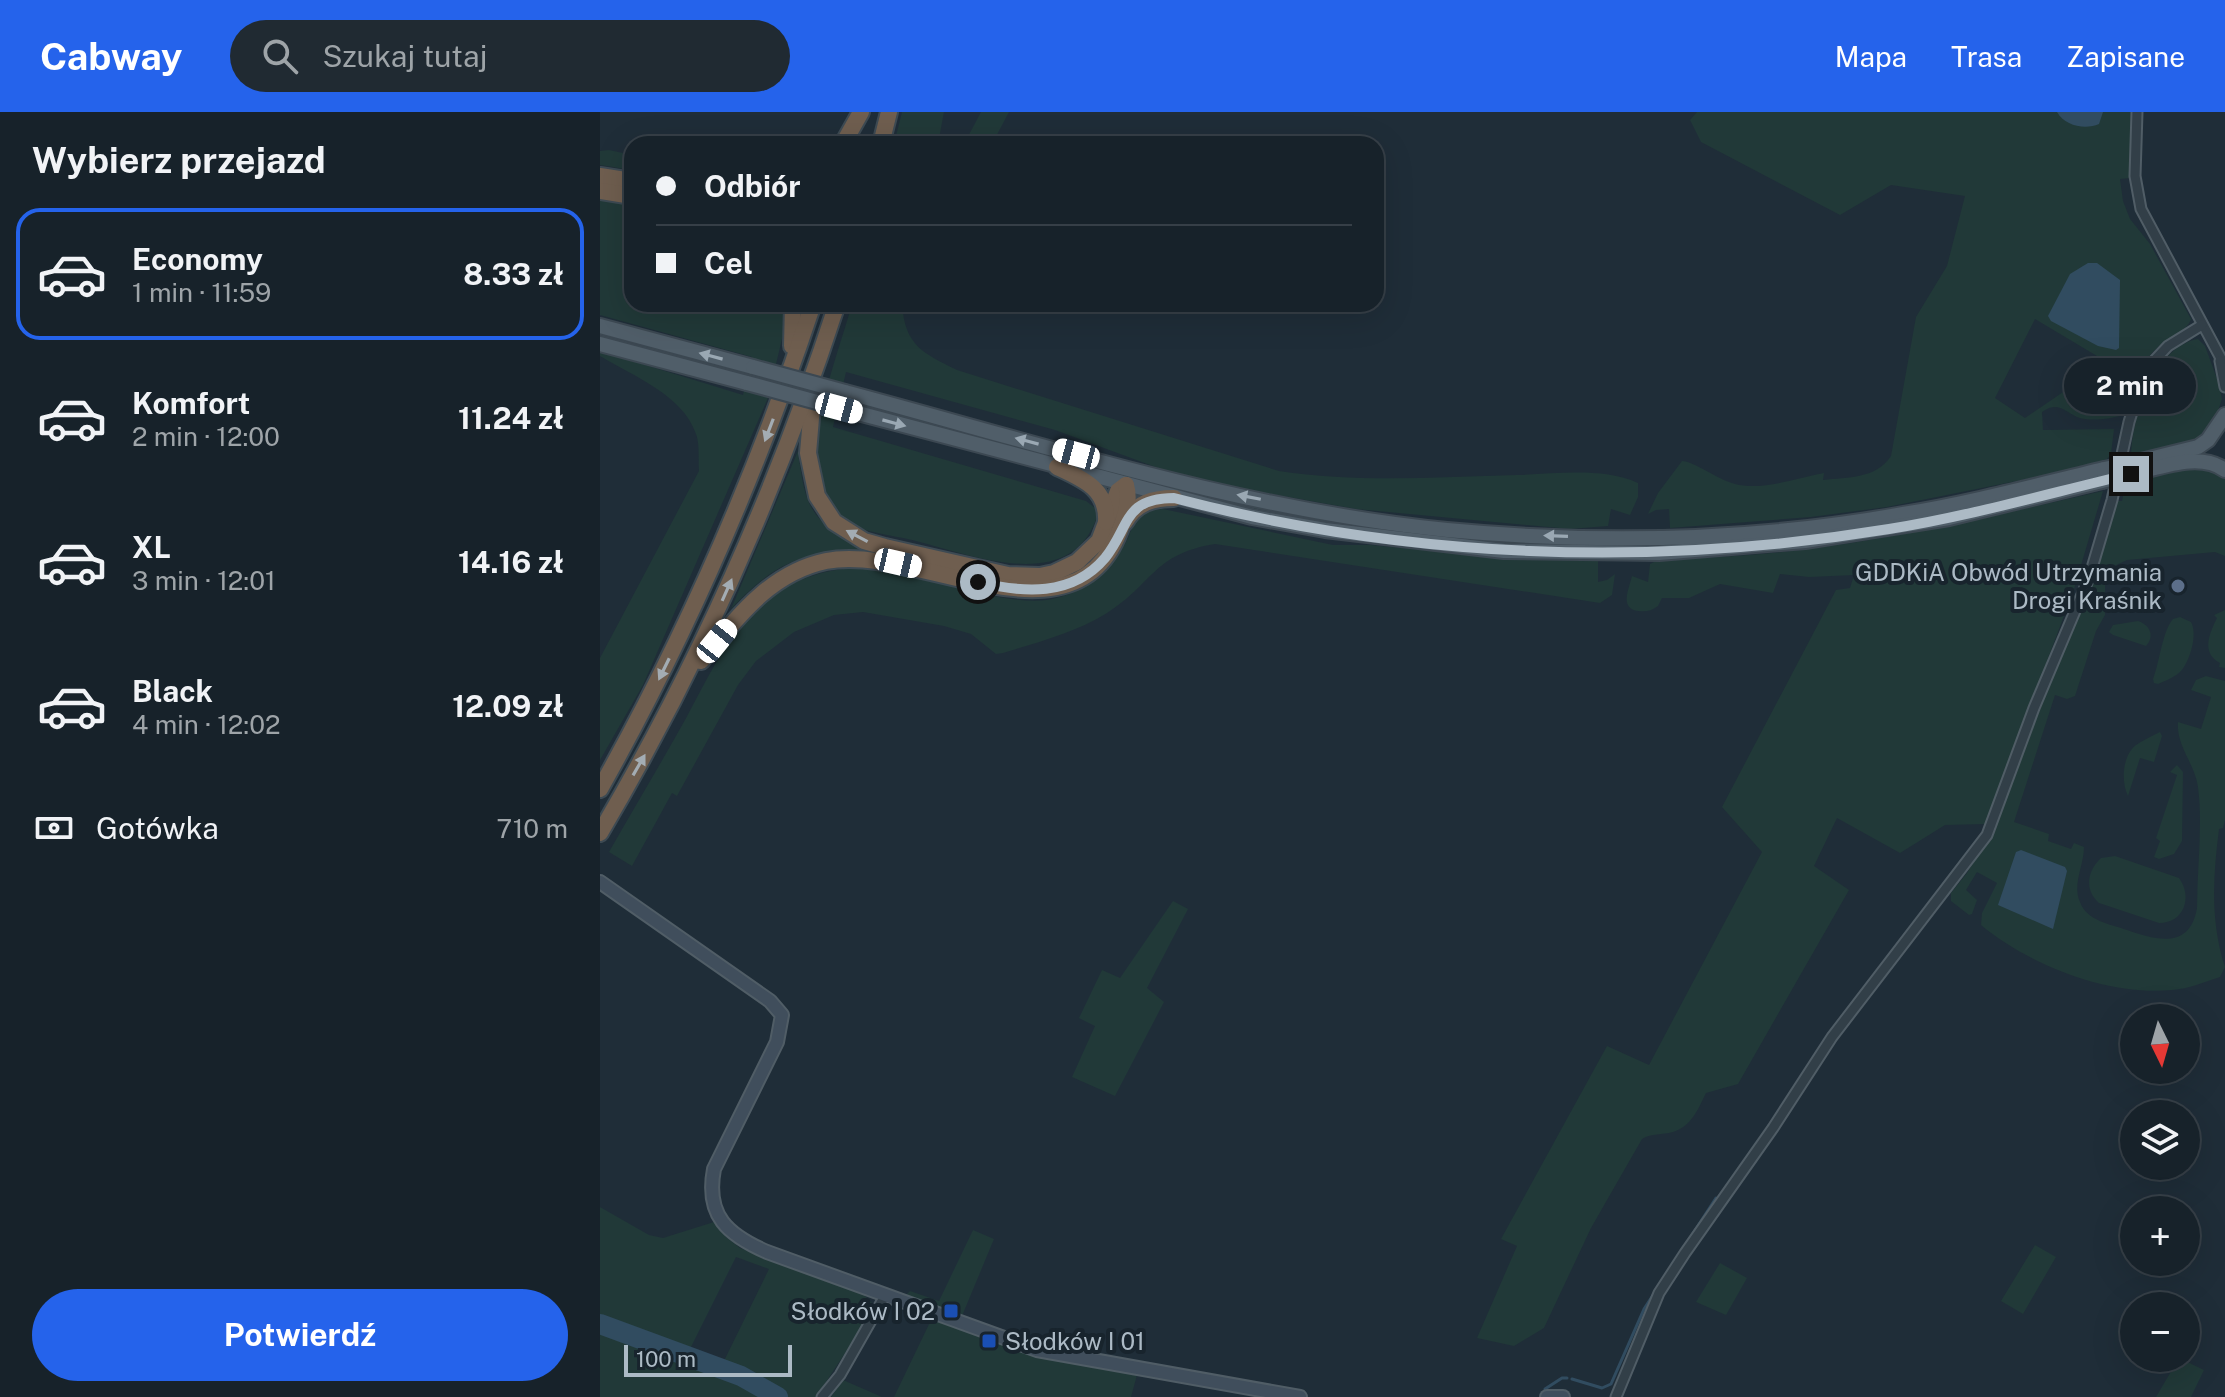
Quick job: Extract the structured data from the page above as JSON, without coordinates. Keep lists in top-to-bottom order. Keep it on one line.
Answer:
{"places":{"other":["GDDKiA Obwód Utrzymania Drogi Kraśnik"],"transit":["Słodków I 02","Słodków I 01"]},"scale_bar":"100 m","north":"bottom","page":{"header":"Cabway","search":"Szukaj tutaj","nav":["Mapa","Trasa","Zapisane"],"heading":"Wybierz przejazd","banner":["Odbiór","Cel"],"list":[{"name":"Economy","note":"1 min · 11:59","value":"8.33 zł"},{"name":"Komfort","note":"2 min · 12:00","value":"11.24 zł"},{"name":"XL","note":"3 min · 12:01","value":"14.16 zł"},{"name":"Black","note":"4 min · 12:02","value":"12.09 zł"}],"bubble":"2 min","pay":["Gotówka","710 m"],"map_buttons":["+","−"],"buttons":"Potwierdź","scale":"100 m"}}
